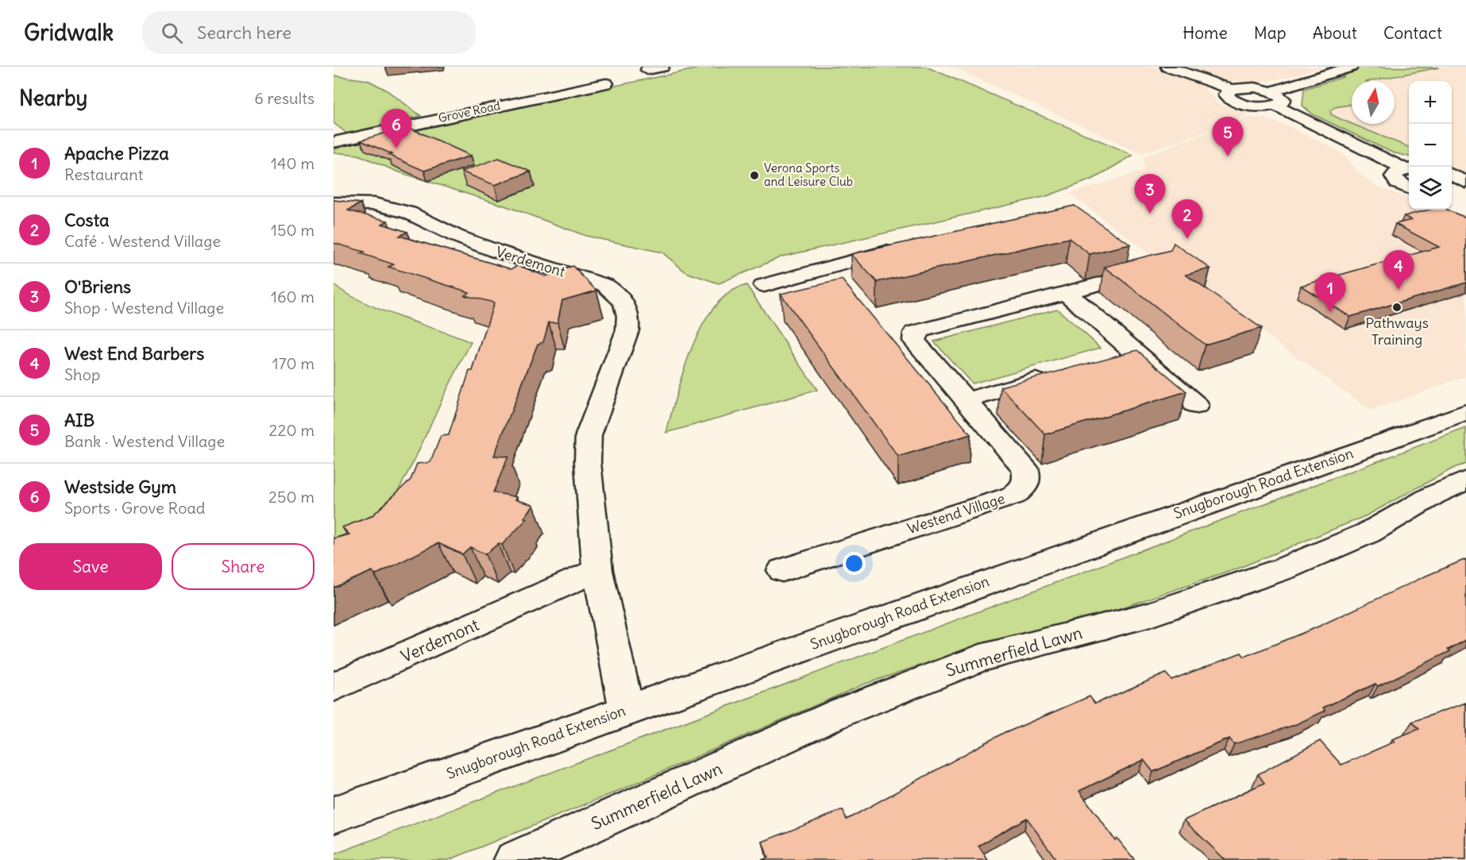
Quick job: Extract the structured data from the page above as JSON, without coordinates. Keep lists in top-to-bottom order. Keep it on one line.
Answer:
{"streets":{"street":["Grove Road","Verdemont","Snugborough Road Extension","Westend Village","Summerfield Lawn"]},"crossings":[["Verdemont","Snugborough Road Extension"]],"places":["Verona Sports and Leisure Club","Pathways Training"],"north":"top","page":{"header":"Gridwalk","search":"Search here","nav":["Home","Map","About","Contact"],"heading":["Nearby","6 results"],"map_buttons":["+","−"],"pins":["6","5","3","2","4","1"],"list":[{"mark":"1","name":"Apache Pizza","note":"Restaurant","value":"140 m"},{"mark":"2","name":"Costa","note":"Café · Westend Village","value":"150 m"},{"mark":"3","name":"O'Briens","note":"Shop · Westend Village","value":"160 m"},{"mark":"4","name":"West End Barbers","note":"Shop","value":"170 m"},{"mark":"5","name":"AIB","note":"Bank · Westend Village","value":"220 m"},{"mark":"6","name":"Westside Gym","note":"Sports · Grove Road","value":"250 m"}],"buttons":["Save","Share"]}}
